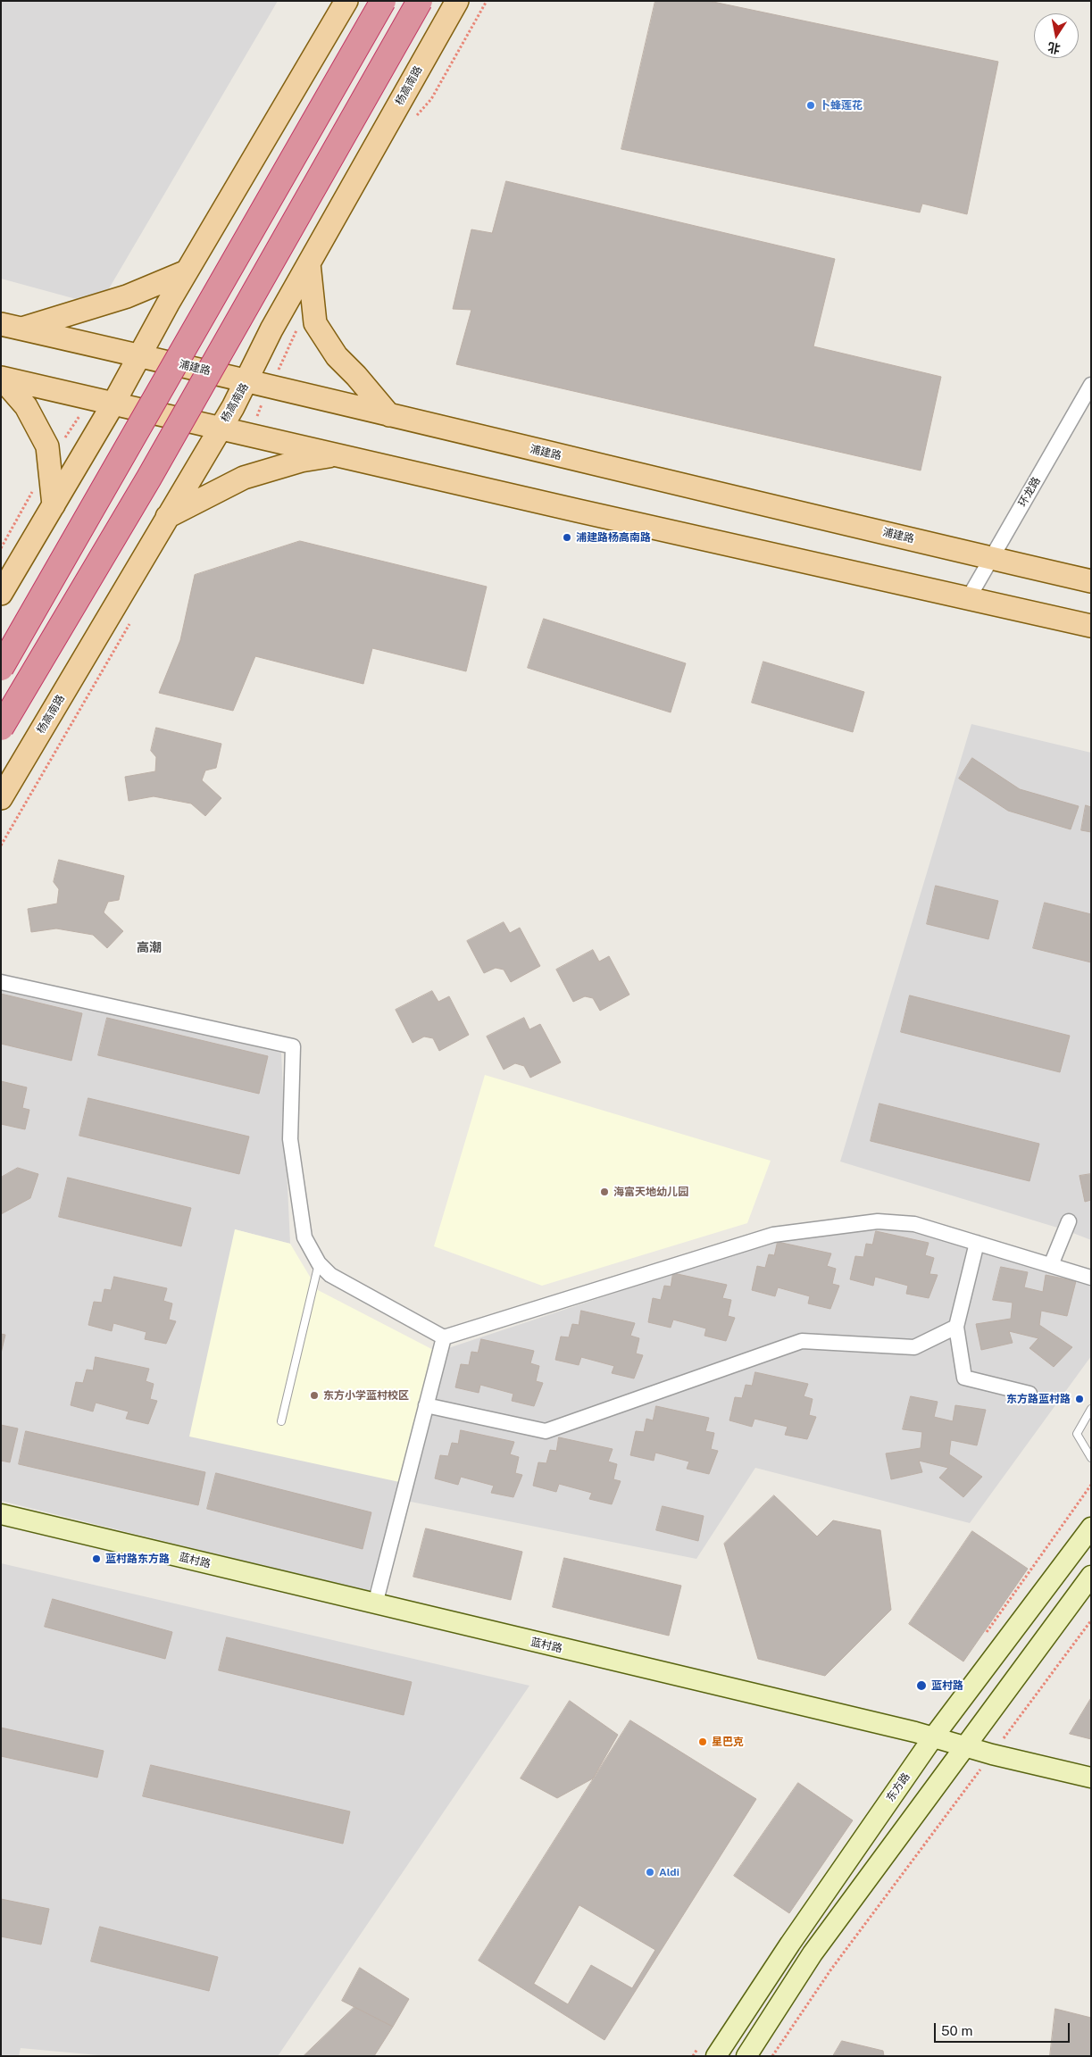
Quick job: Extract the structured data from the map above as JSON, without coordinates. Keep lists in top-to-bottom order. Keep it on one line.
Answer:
{"streets":{"main road":["杨高南路","浦建路","蓝村路","东方路"],"street":["环龙路"]},"crossings":[["杨高南路","浦建路"],["浦建路","环龙路"],["蓝村路","东方路"]],"districts":["高潮"],"places":["卜蜂莲花","浦建路杨高南路","海富天地幼儿园","东方小学蓝村校区","东方路蓝村路","蓝村路东方路","蓝村路","星巴克","Aldi"],"scale_bar":"50 m","north":"bottom"}
